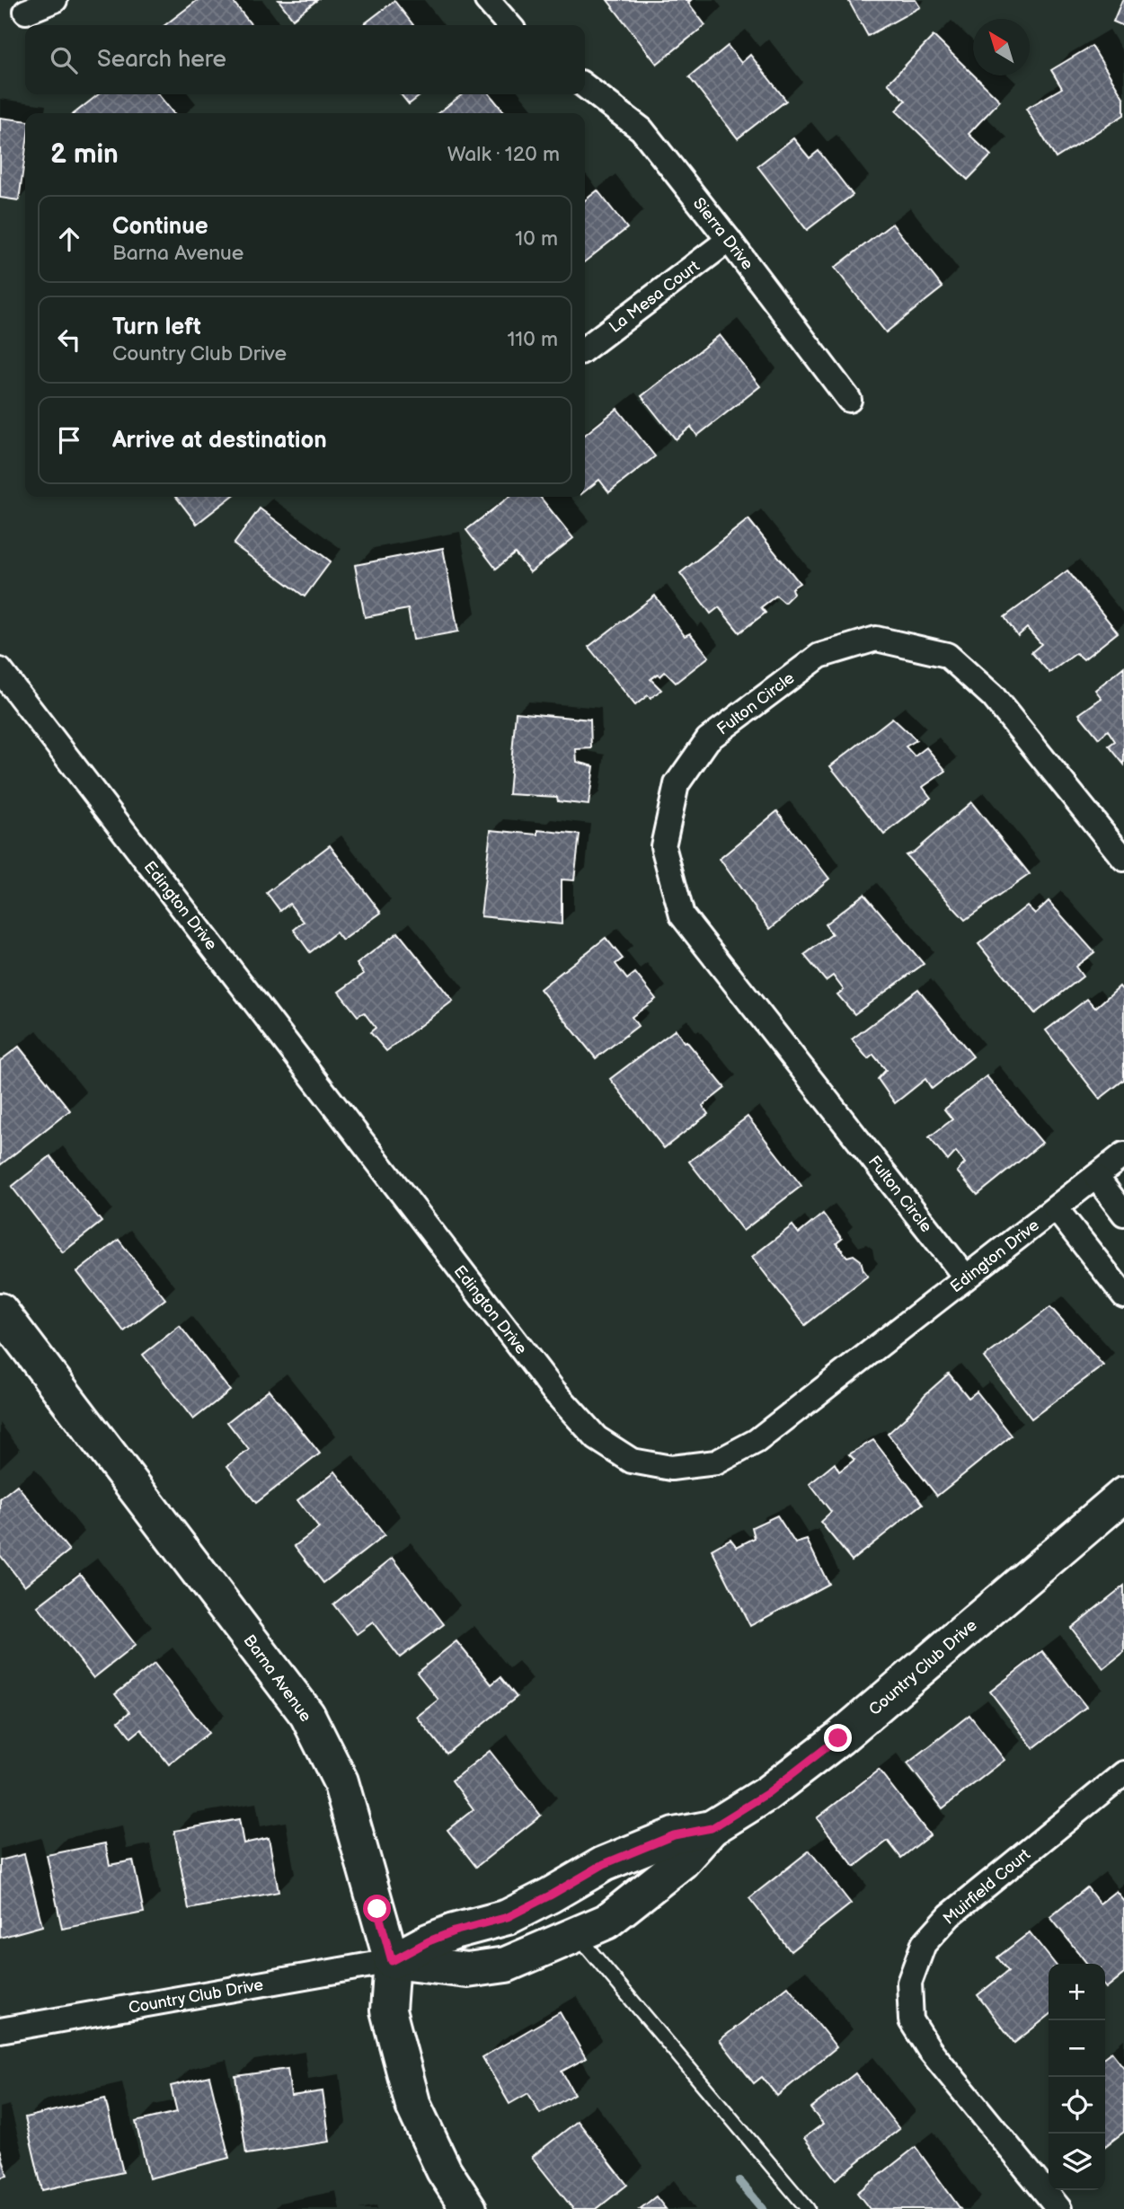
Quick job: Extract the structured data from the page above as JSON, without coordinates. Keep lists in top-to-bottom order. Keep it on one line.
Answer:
{"streets":{"street":["Sierra Drive","La Mesa Court","Fulton Circle","Edington Drive","Country Club Drive","Barna Avenue","Muirfield Court"]},"crossings":[["Sierra Drive","La Mesa Court"],["Fulton Circle","Edington Drive"],["Country Club Drive","Barna Avenue"]],"north":"top left","page":{"search":"Search here","heading":["2 min","Walk · 120 m"],"list":[["Continue","Barna Avenue","10 m"],["Turn left","Country Club Drive","110 m"],"Arrive at destination"],"map_buttons":["+","−"]}}
